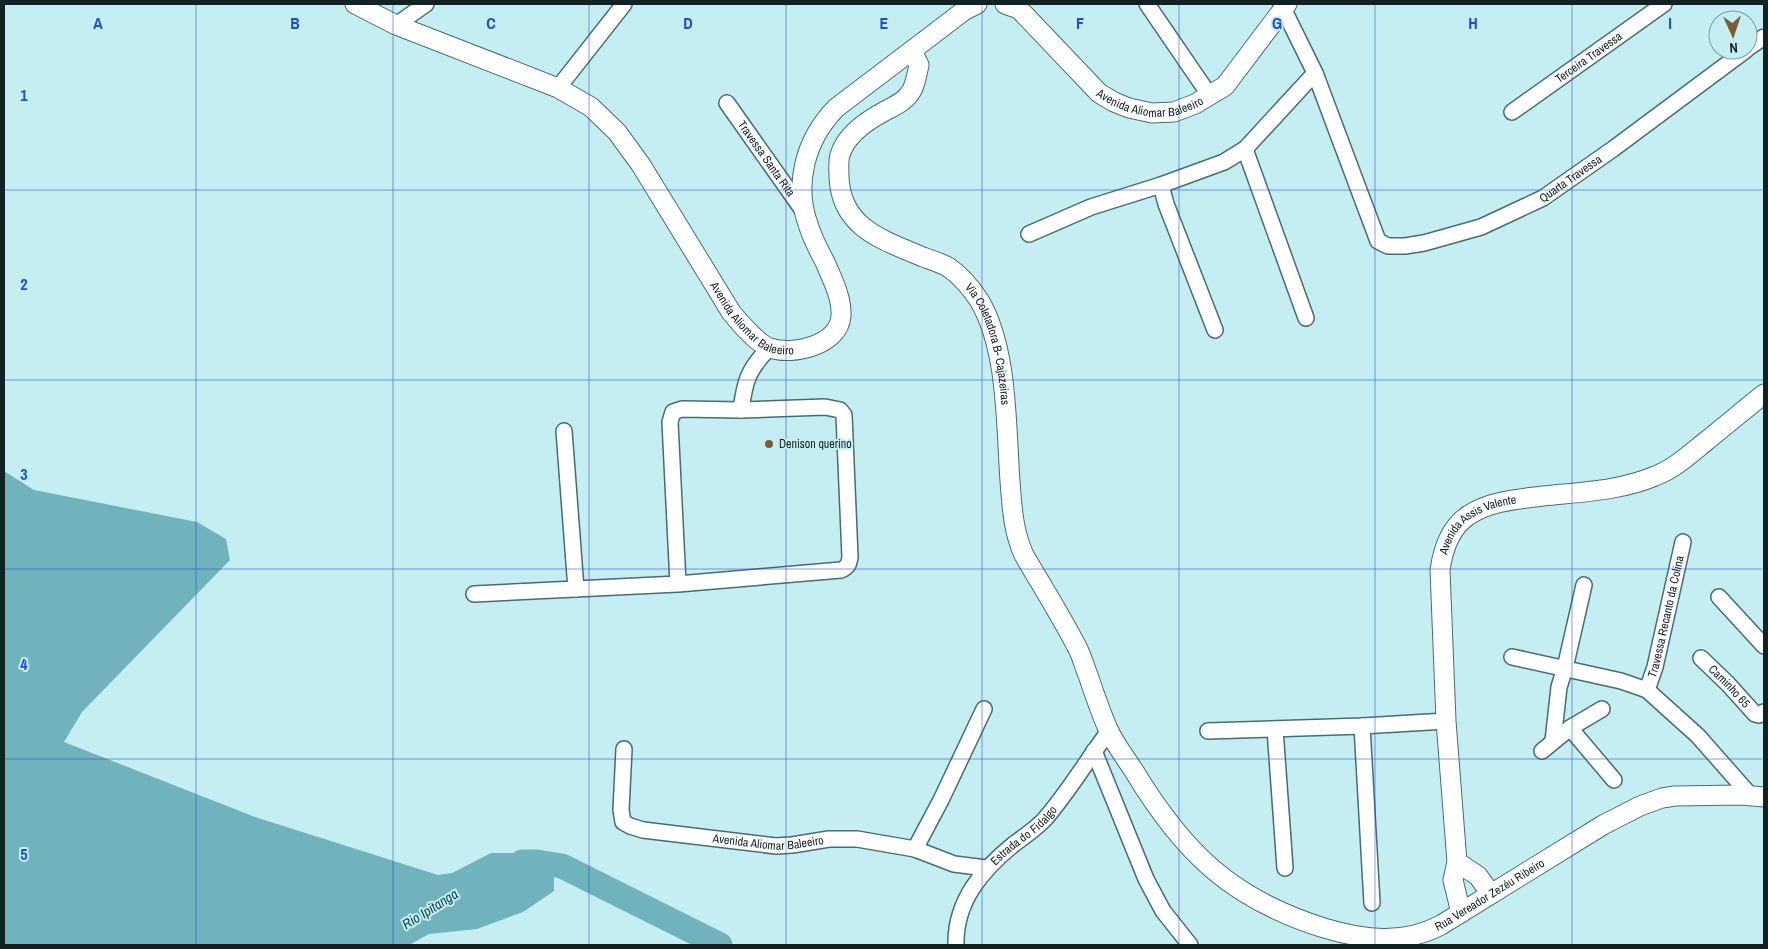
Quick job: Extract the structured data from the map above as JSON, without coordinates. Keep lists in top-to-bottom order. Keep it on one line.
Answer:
{"streets":{"main road":["Avenida Aliomar Baleeiro","Via Coletadora B- Cajazeiras","Avenida Assis Valente","Rua Vereador Zezéu Ribeiro"],"street":["Terceira Travessa","Travessa Santa Rita","Quarta Travessa","Travessa Recanto da Colina","Caminho 65","Estrada do Fidalgo"]},"crossings":[["Avenida Aliomar Baleeiro","Travessa Santa Rita"],["Avenida Aliomar Baleeiro","Via Coletadora B- Cajazeiras"],["Avenida Aliomar Baleeiro","Estrada do Fidalgo"],["Via Coletadora B- Cajazeiras","Rua Vereador Zezéu Ribeiro"],["Avenida Assis Valente","Rua Vereador Zezéu Ribeiro"],["Travessa Recanto da Colina","Rua Vereador Zezéu Ribeiro"],["Estrada do Fidalgo","Rua Vereador Zezéu Ribeiro"]],"water":["Rio Ipitanga"],"places":["Denison querino"],"north":"bottom","grid":{"columns":["A","B","C","D","E","F","G","H","I"],"rows":["1","2","3","4","5"]}}
